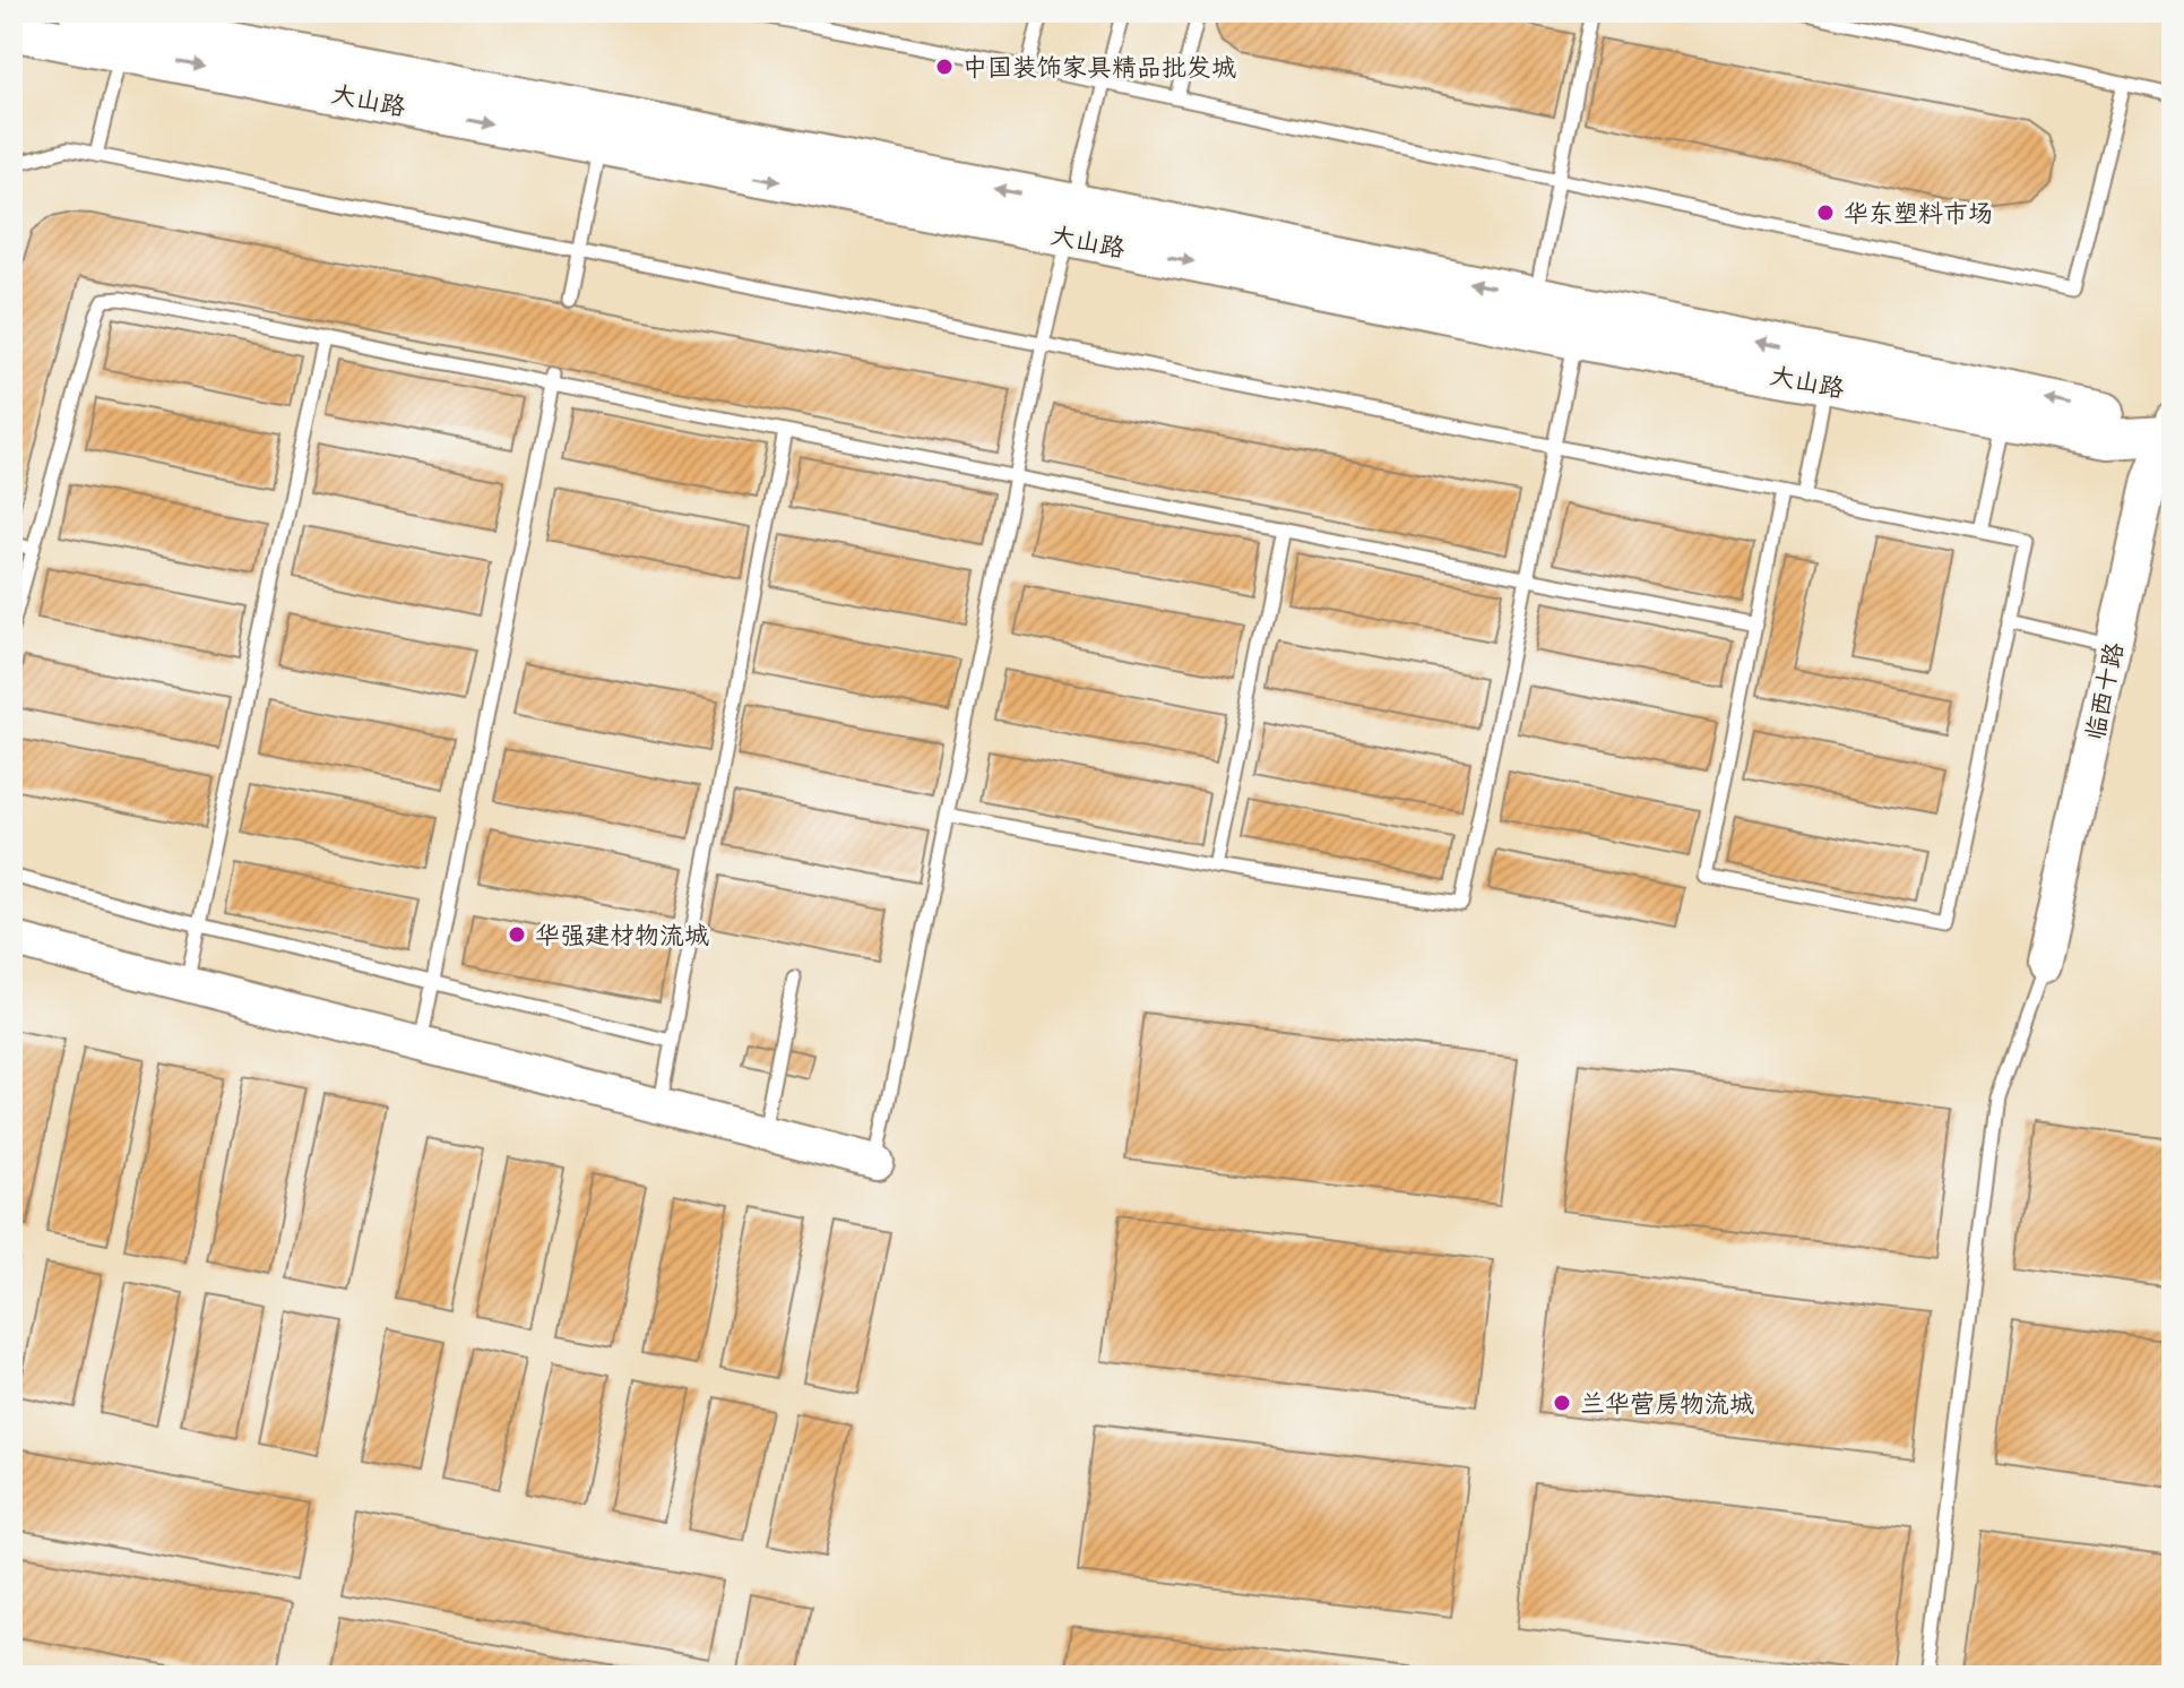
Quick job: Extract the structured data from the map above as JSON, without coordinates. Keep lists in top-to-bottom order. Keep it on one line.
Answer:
{"streets":{"main road":["大山路"],"street":["临西十路"]},"crossings":[["大山路","临西十路"]],"places":["中国装饰家具精品批发城","华东塑料市场","华强建材物流城","兰华营房物流城"]}
